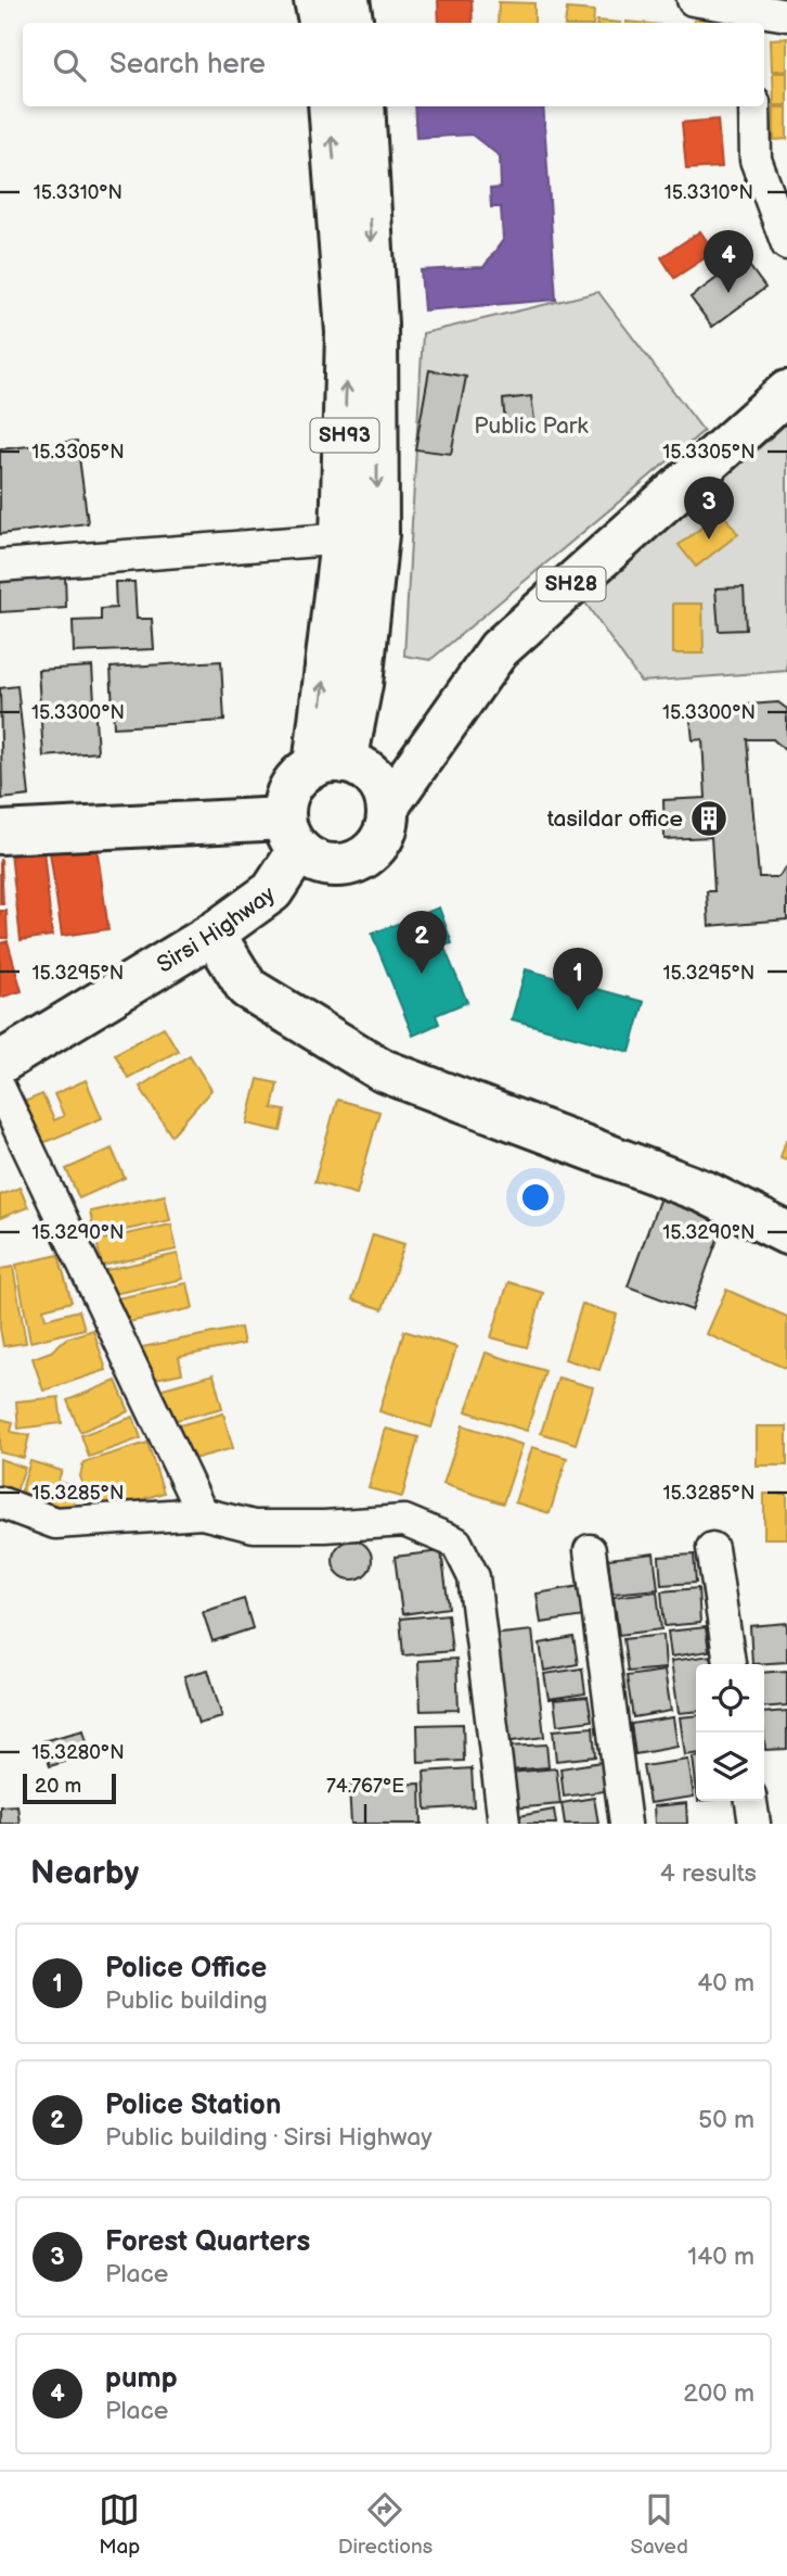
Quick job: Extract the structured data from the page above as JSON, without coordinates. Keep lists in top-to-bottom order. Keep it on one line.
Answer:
{"streets":{"main road":["SH93","SH28","Sirsi Highway"]},"crossings":[["SH93","SH28"],["SH93","Sirsi Highway"],["SH28","Sirsi Highway"]],"parks":["Public Park"],"places":{"building":["tasildar office"]},"scale_bar":"20 m","page":{"search":"Search here","pins":["4","3","2","1"],"scale":"20 m","heading":["Nearby","4 results"],"list":[{"mark":"1","name":"Police Office","note":"Public building","value":"40 m"},{"mark":"2","name":"Police Station","note":"Public building · Sirsi Highway","value":"50 m"},{"mark":"3","name":"Forest Quarters","note":"Place","value":"140 m"},{"mark":"4","name":"pump","note":"Place","value":"200 m"}],"nav":["Map","Directions","Saved"]},"coordinates":["15.3310°N","15.3305°N","15.3300°N","15.3295°N","15.3290°N","15.3285°N","15.3280°N","74.767°E"]}
